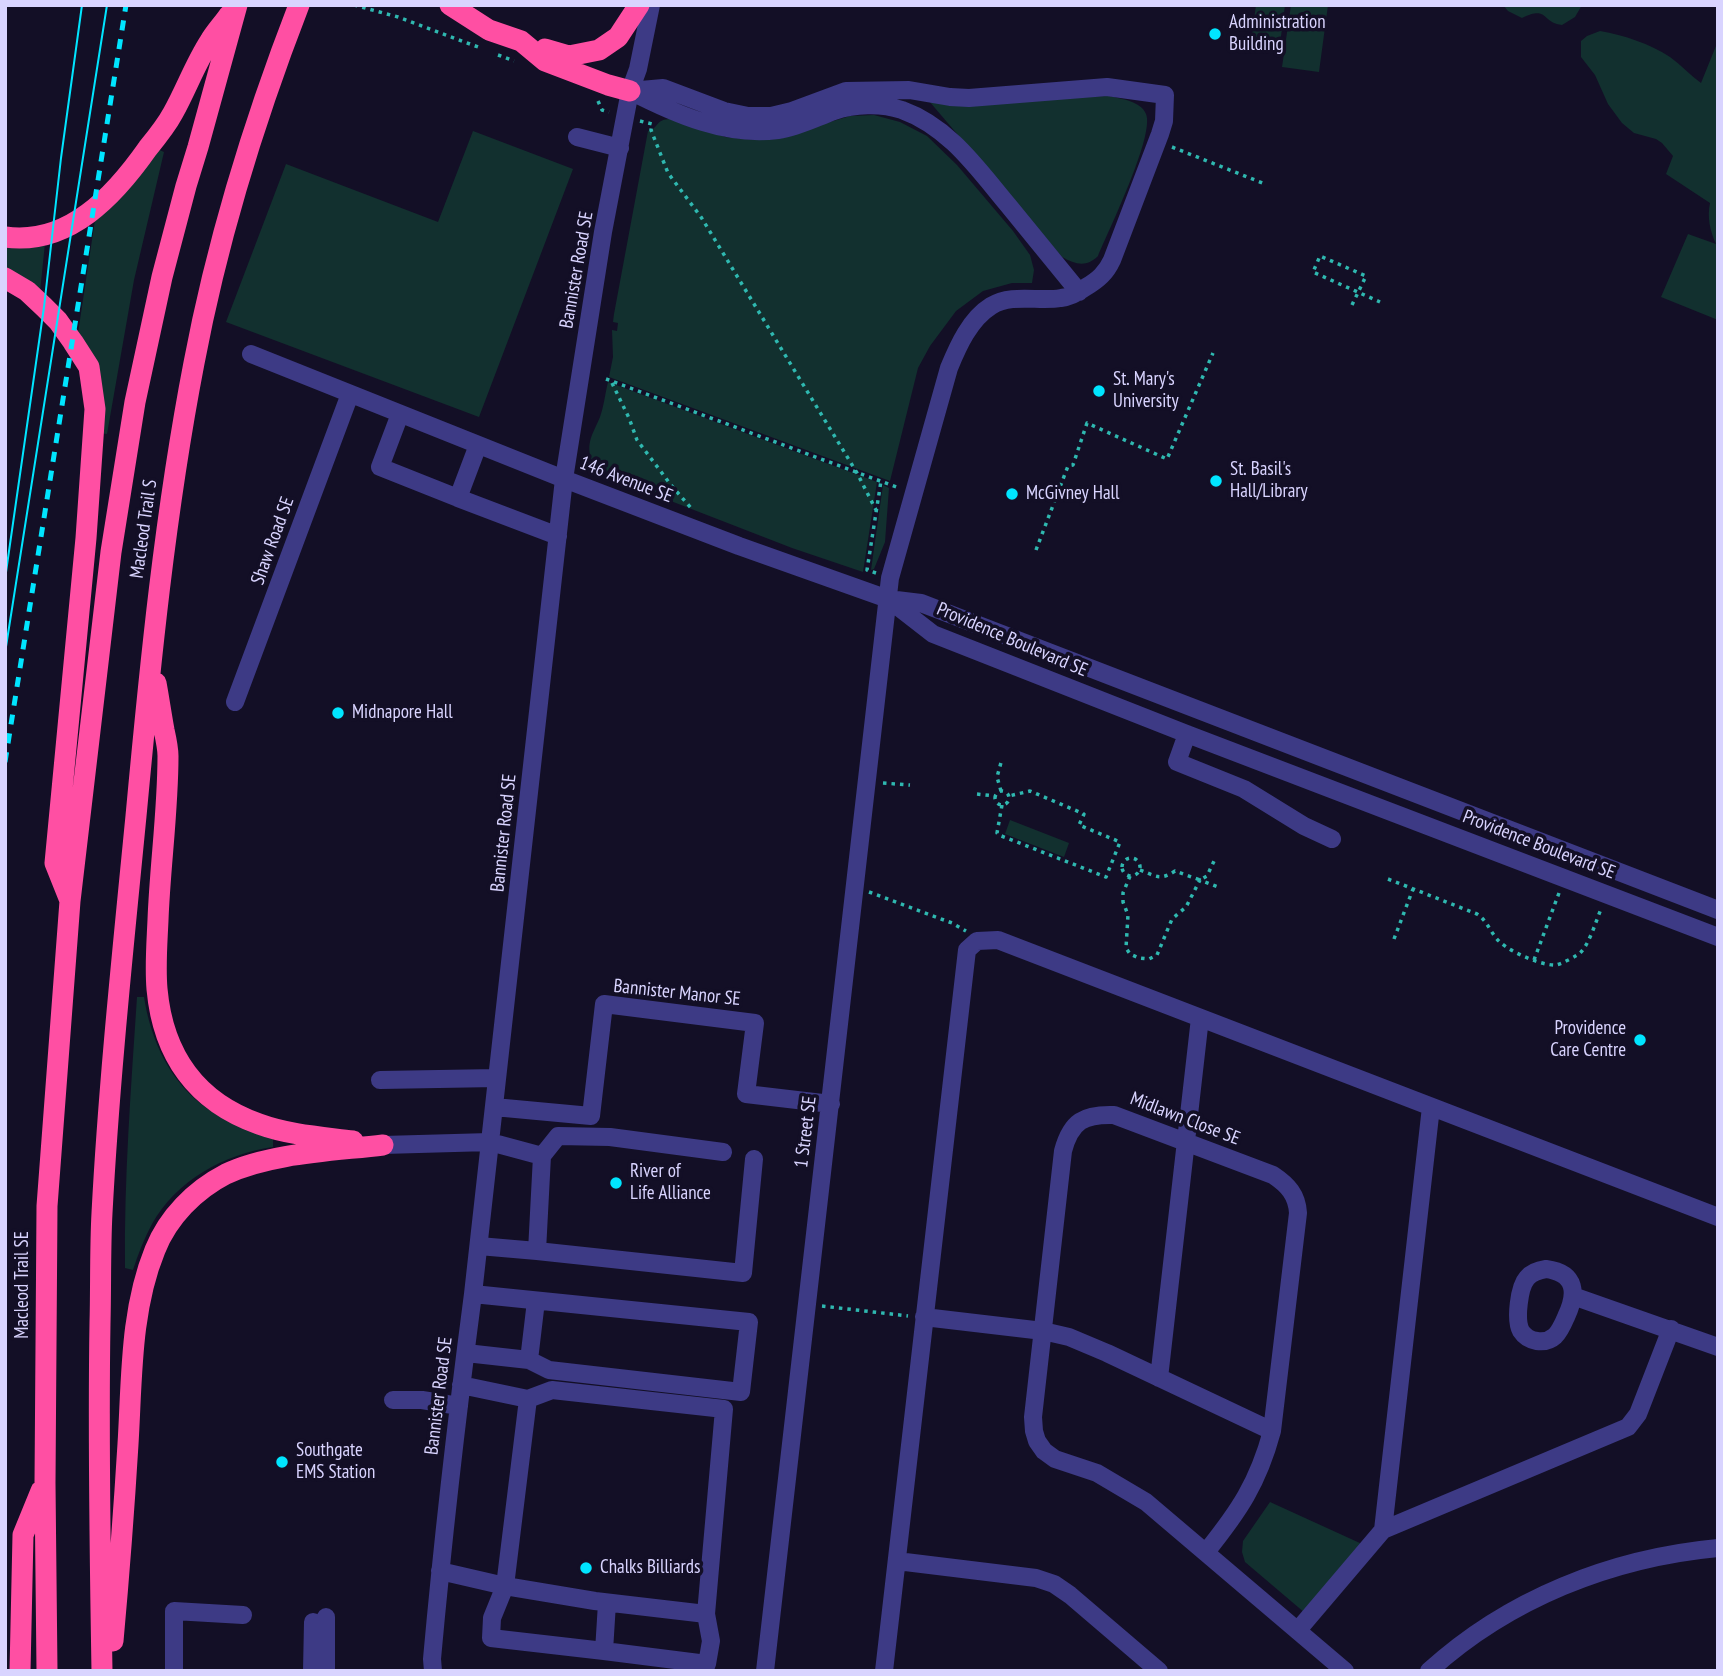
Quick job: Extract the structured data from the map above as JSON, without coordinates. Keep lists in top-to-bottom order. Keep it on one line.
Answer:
{"streets":{"highway":["Macleod Trail S","Macleod Trail SE"],"street":["Bannister Road SE","146 Avenue SE","Shaw Road SE","Providence Boulevard SE","Bannister Manor SE","Midlawn Close SE","1 Street SE"]},"crossings":[["Bannister Road SE","146 Avenue SE"],["Bannister Road SE","Bannister Manor SE"],["146 Avenue SE","Shaw Road SE"],["146 Avenue SE","Providence Boulevard SE"],["146 Avenue SE","1 Street SE"],["Macleod Trail S","Macleod Trail SE"],["Providence Boulevard SE","1 Street SE"],["Bannister Manor SE","1 Street SE"]],"places":["Administration Building","St. Mary's University","St. Basil's Hall/Library","McGivney Hall","Midnapore Hall","Providence Care Centre","River of Life Alliance","Southgate EMS Station","Chalks Billiards"]}
